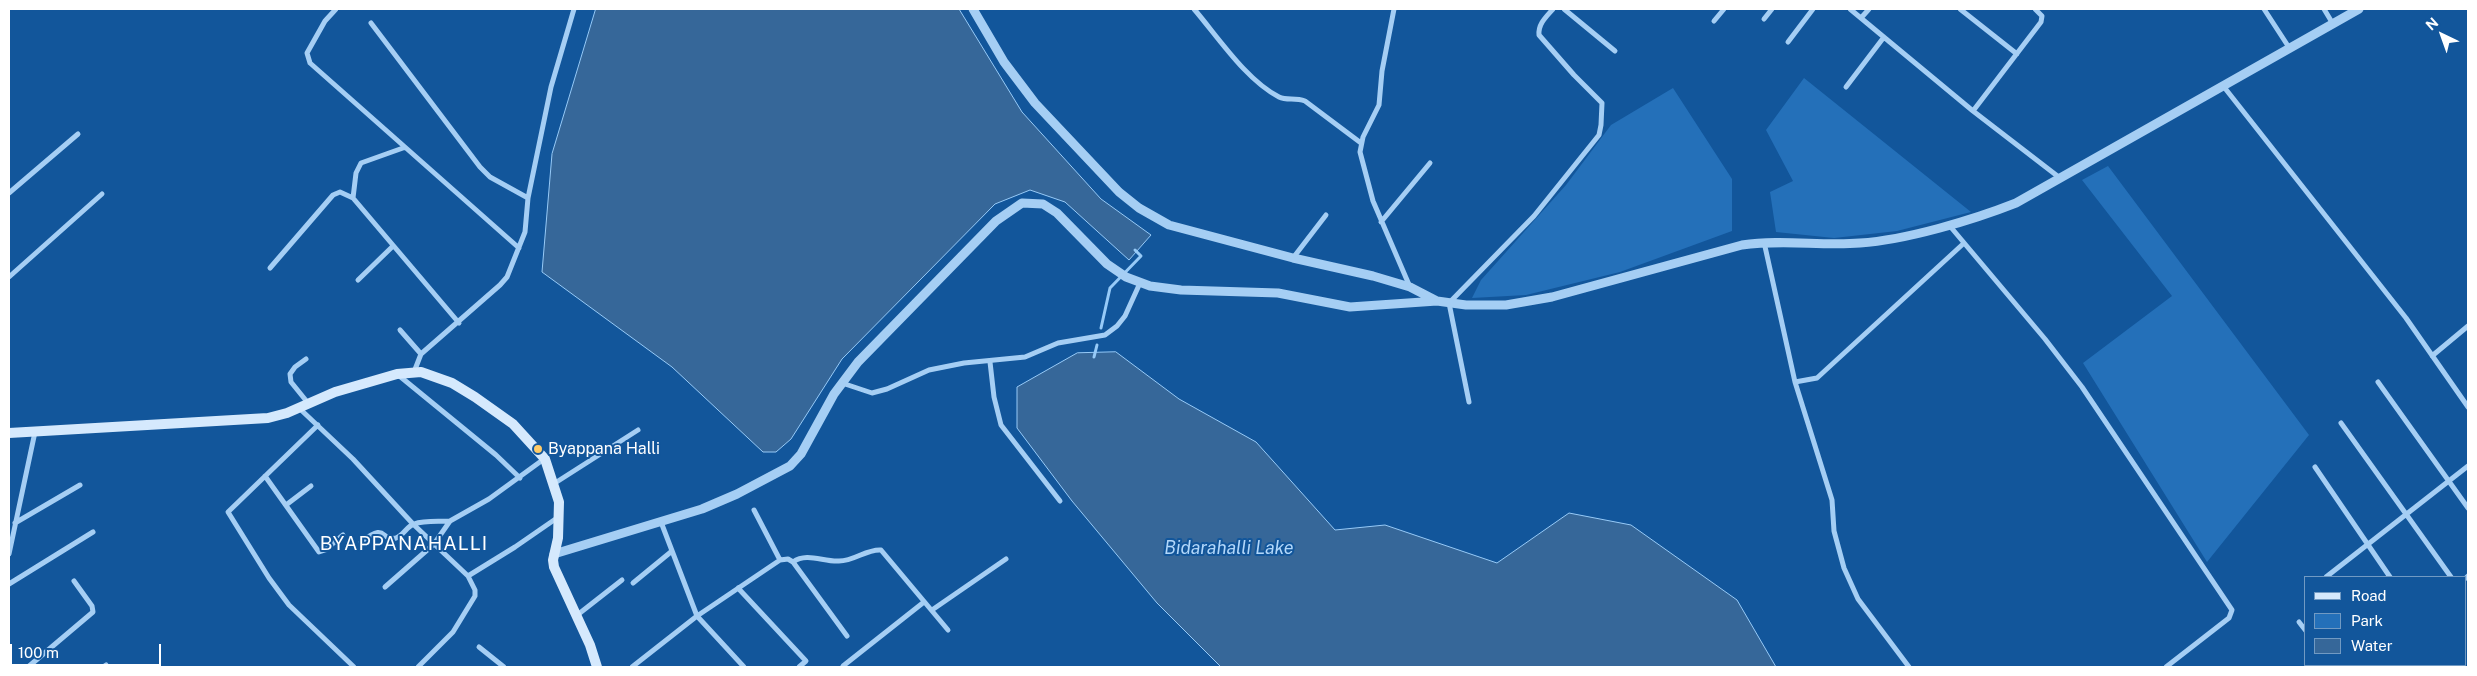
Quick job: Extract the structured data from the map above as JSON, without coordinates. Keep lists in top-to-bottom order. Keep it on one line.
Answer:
{"districts":["BYAPPANAHALLI"],"water":["Bidarahalli Lake"],"places":["Byappana Halli"],"legend":["Road","Park","Water"],"scale_bar":"100 m","north":"top left"}
